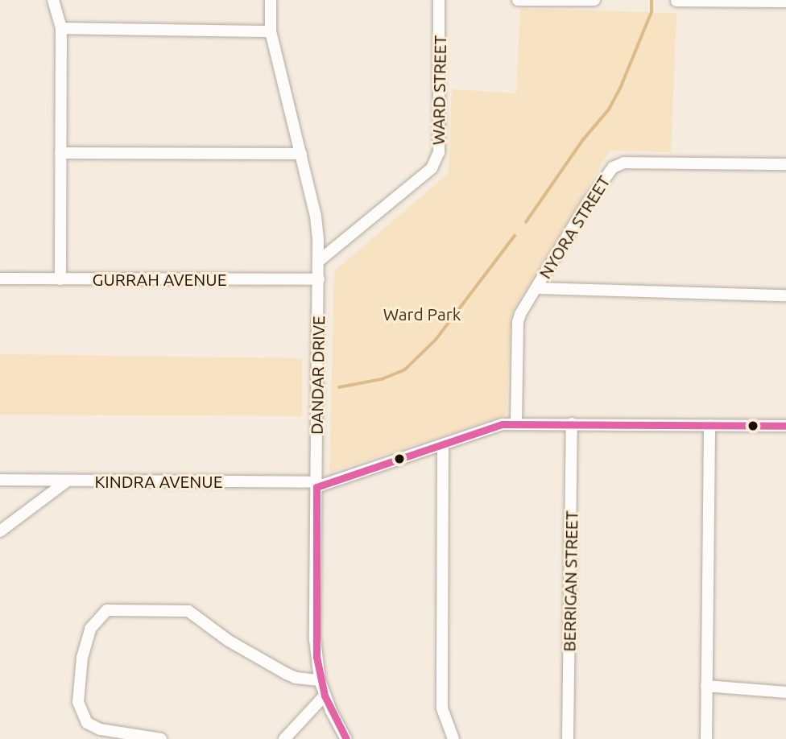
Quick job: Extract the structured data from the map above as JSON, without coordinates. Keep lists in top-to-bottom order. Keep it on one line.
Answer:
{"streets":{"street":["WARD STREET","NYORA STREET","GURRAH AVENUE","DANDAR DRIVE","KINDRA AVENUE","BERRIGAN STREET"]},"crossings":[["WARD STREET","DANDAR DRIVE"],["NYORA STREET","KINDRA AVENUE"],["GURRAH AVENUE","DANDAR DRIVE"],["DANDAR DRIVE","KINDRA AVENUE"],["KINDRA AVENUE","BERRIGAN STREET"]],"parks":["Ward Park"]}
